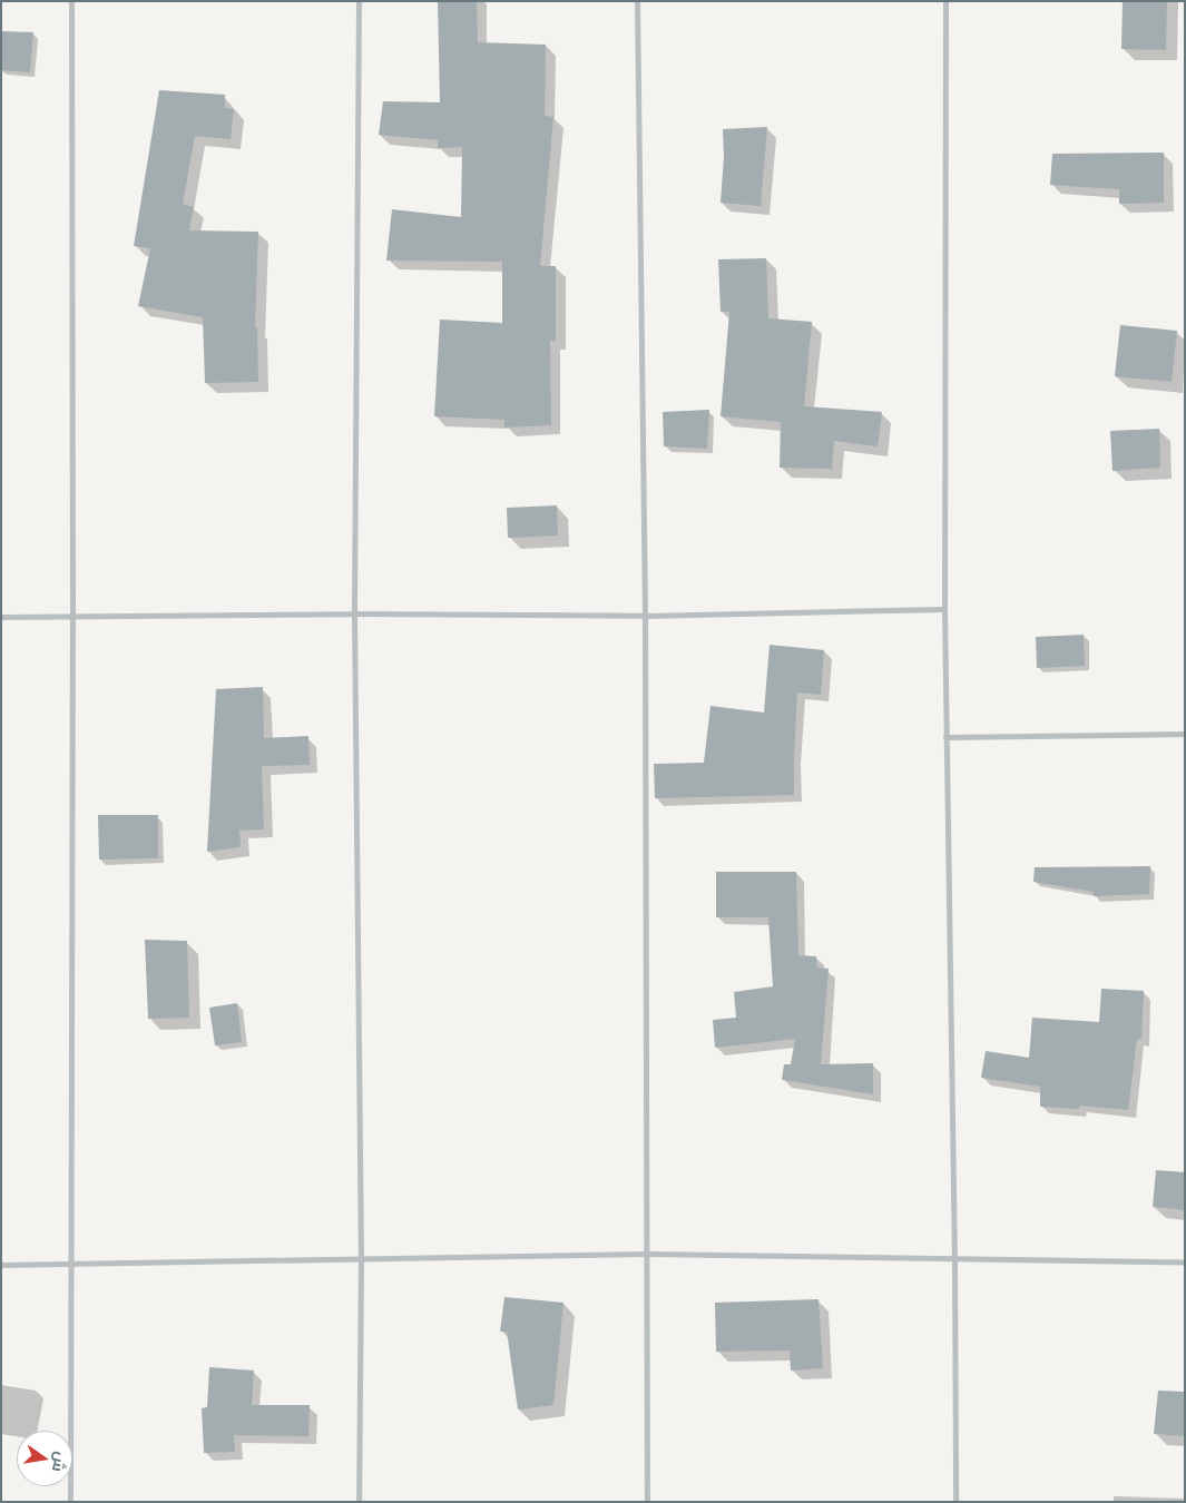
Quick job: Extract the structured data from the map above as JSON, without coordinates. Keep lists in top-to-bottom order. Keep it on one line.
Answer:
{"north":"right"}
